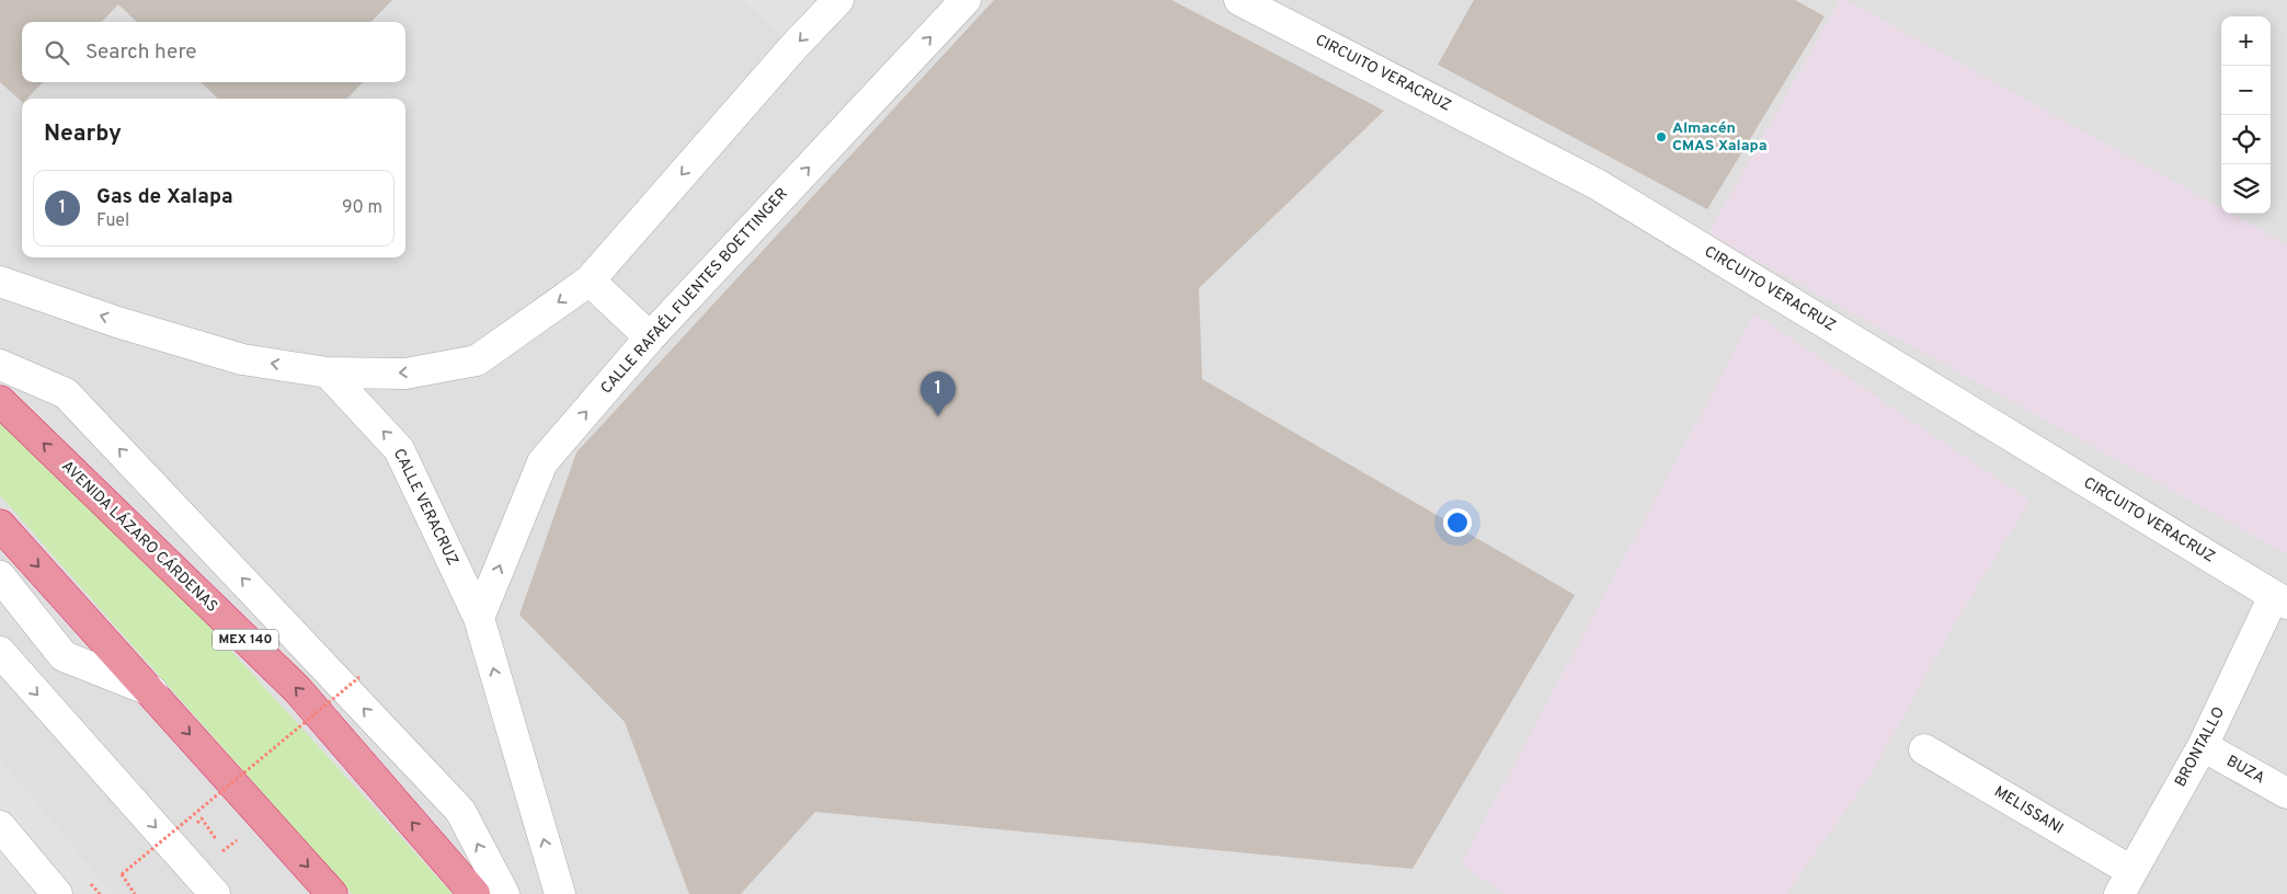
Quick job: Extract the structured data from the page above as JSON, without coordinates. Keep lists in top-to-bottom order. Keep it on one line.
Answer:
{"streets":{"highway":["AVENIDA LÁZARO CÁRDENAS","MEX 140"],"street":["CIRCUITO VERACRUZ","CALLE RAFAÉL FUENTES BOETTINGER","CALLE VERACRUZ","BRONTALLO","BUZA","MELISSANI"]},"crossings":[["CIRCUITO VERACRUZ","BRONTALLO"],["CALLE RAFAÉL FUENTES BOETTINGER","CALLE VERACRUZ"],["BRONTALLO","BUZA"],["BRONTALLO","MELISSANI"]],"places":["Almacén CMAS Xalapa"],"page":{"map_buttons":["+","−"],"search":"Search here","heading":"Nearby","list":[{"mark":"1","name":"Gas de Xalapa","note":"Fuel","value":"90 m"}],"pins":"1"}}
